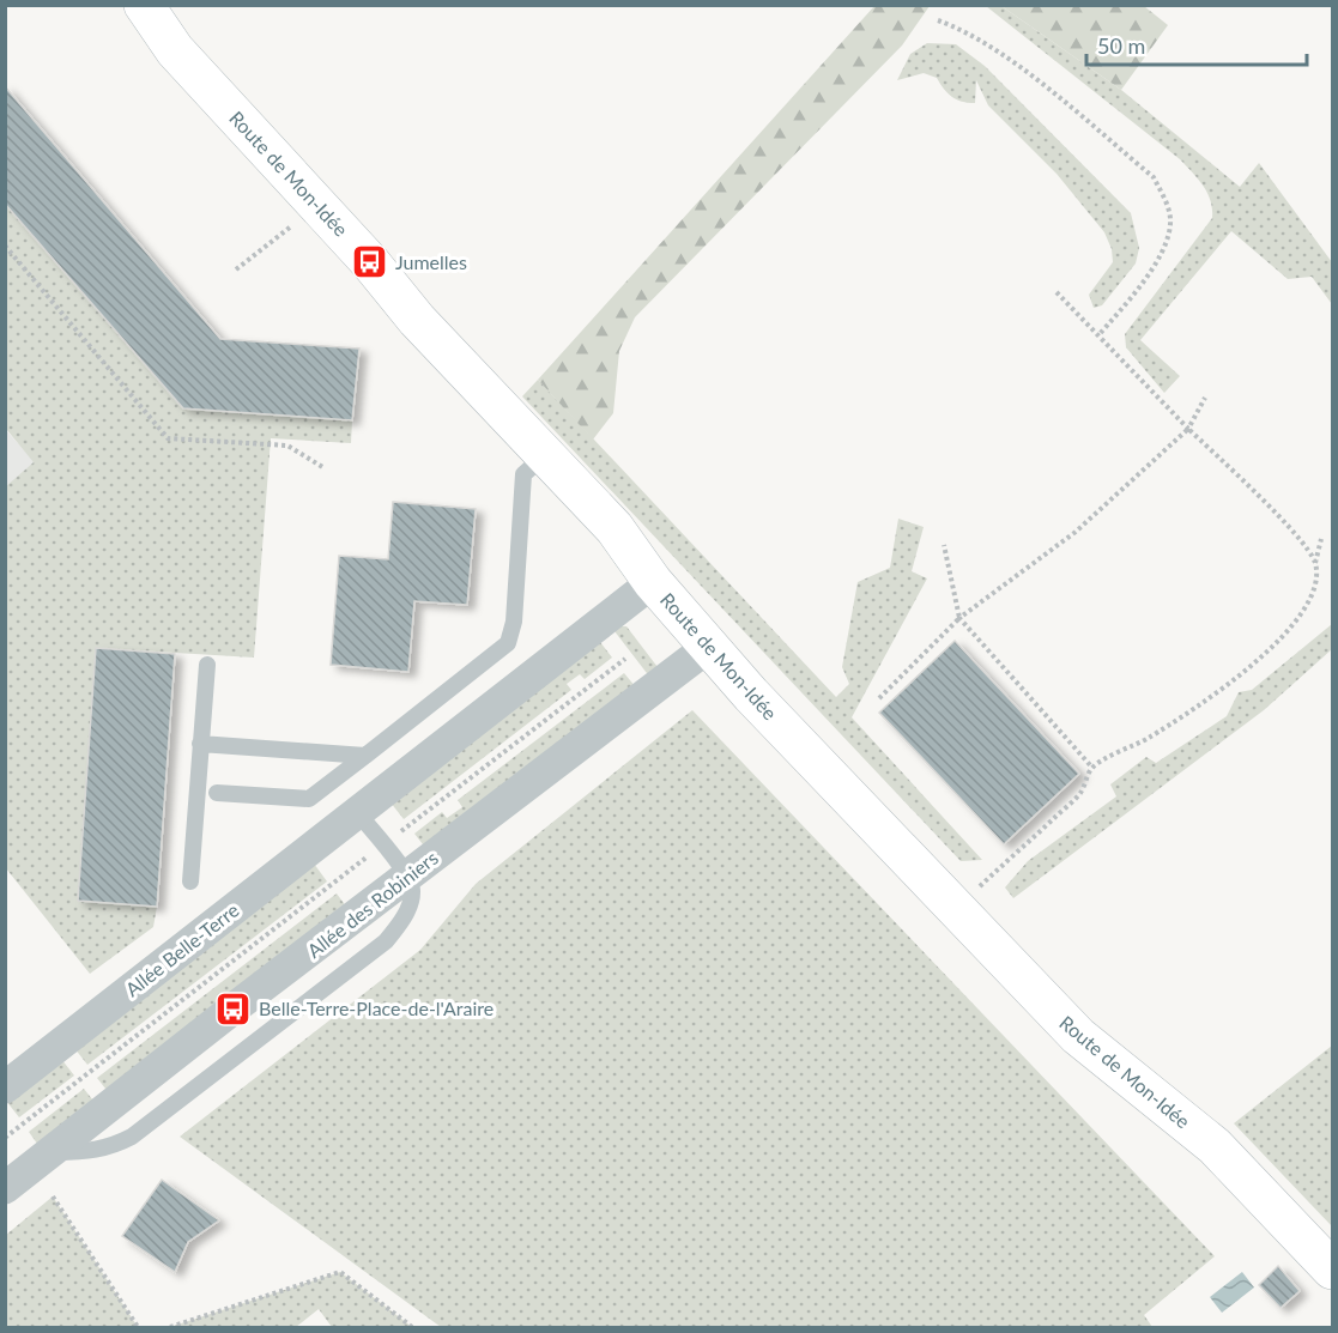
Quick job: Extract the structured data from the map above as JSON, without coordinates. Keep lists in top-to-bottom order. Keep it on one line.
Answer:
{"streets":{"main road":["Route de Mon-Idée"],"street":["Allée des Robiniers","Allée Belle-Terre"]},"crossings":[["Route de Mon-Idée","Allée des Robiniers"]],"places":{"bus stop":["Jumelles","Belle-Terre-Place-de-l'Araire"]},"scale_bar":"50 m"}
